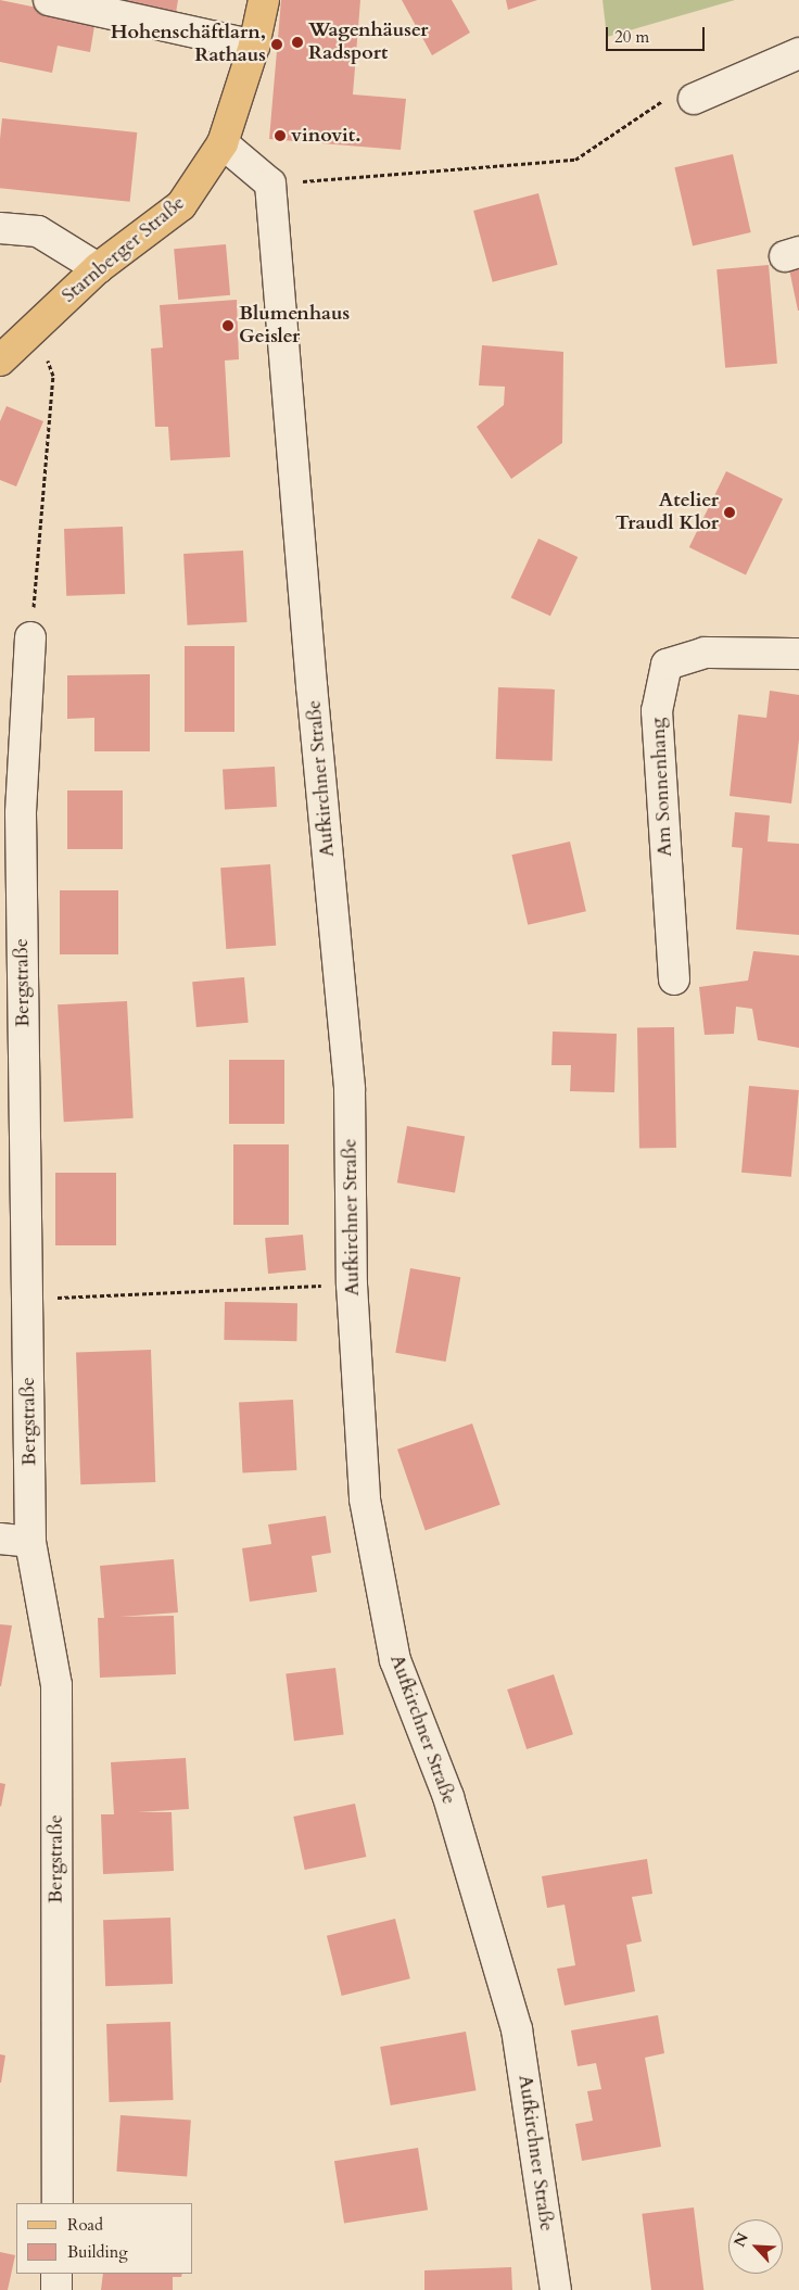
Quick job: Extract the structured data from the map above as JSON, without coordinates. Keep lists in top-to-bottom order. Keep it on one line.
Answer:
{"streets":{"main road":["Starnberger Straße"],"street":["Aufkirchner Straße","Am Sonnenhang","Bergstraße"]},"places":["Wagenhäuser Radsport","Hohenschäftlarn, Rathaus","vinovit.","Blumenhaus Geisler","Atelier Traudl Klor"],"legend":["Road","Building"],"scale_bar":"20 m","north":"top left"}
